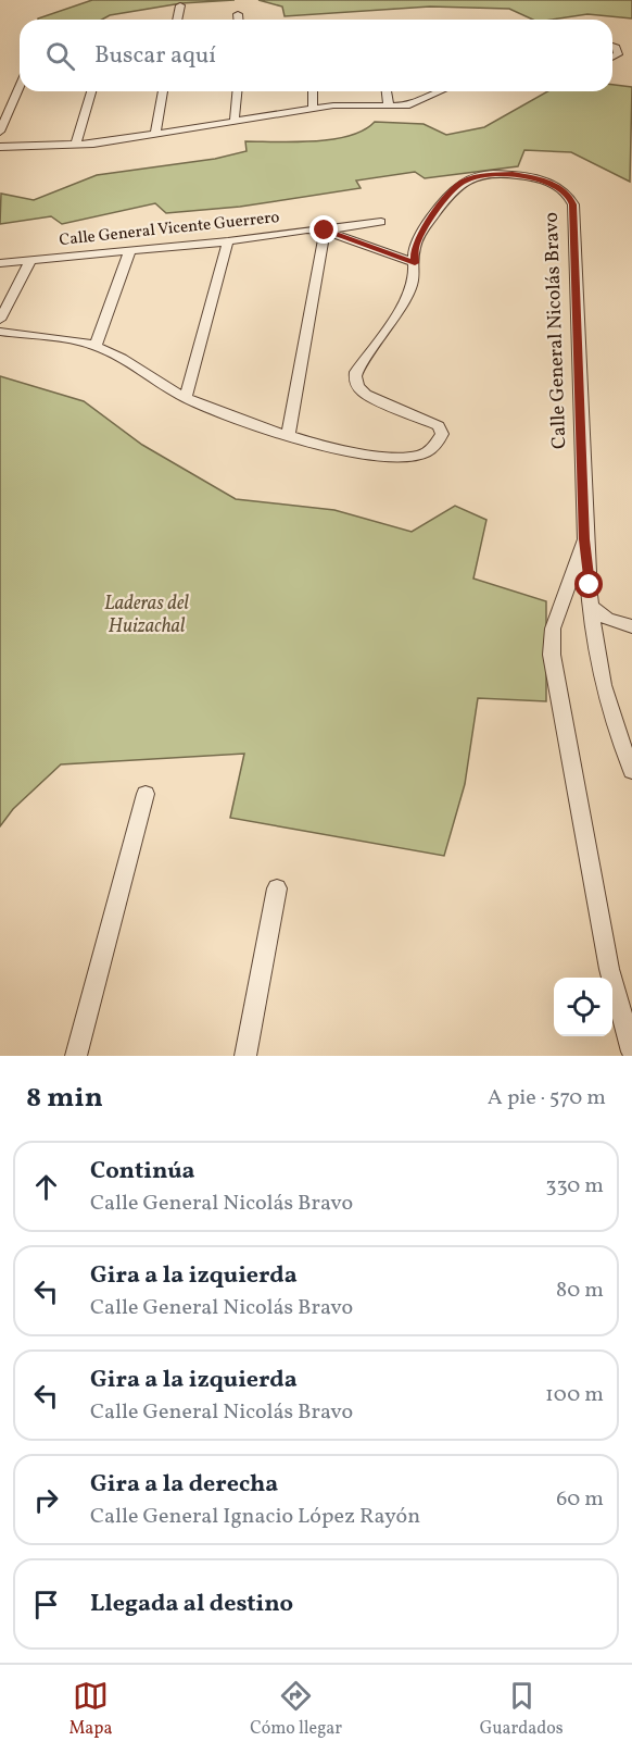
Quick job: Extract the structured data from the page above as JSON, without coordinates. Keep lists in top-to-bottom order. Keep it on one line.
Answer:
{"streets":{"street":["Calle General Vicente Guerrero","Calle General Nicolás Bravo"]},"parks":["Laderas del Huizachal"],"page":{"search":"Buscar aquí","heading":["8 min","A pie · 570 m"],"list":[["Continúa","Calle General Nicolás Bravo","330 m"],["Gira a la izquierda","Calle General Nicolás Bravo","80 m"],["Gira a la izquierda","Calle General Nicolás Bravo","100 m"],["Gira a la derecha","Calle General Ignacio López Rayón","60 m"],"Llegada al destino"],"nav":["Mapa","Cómo llegar","Guardados"]}}
